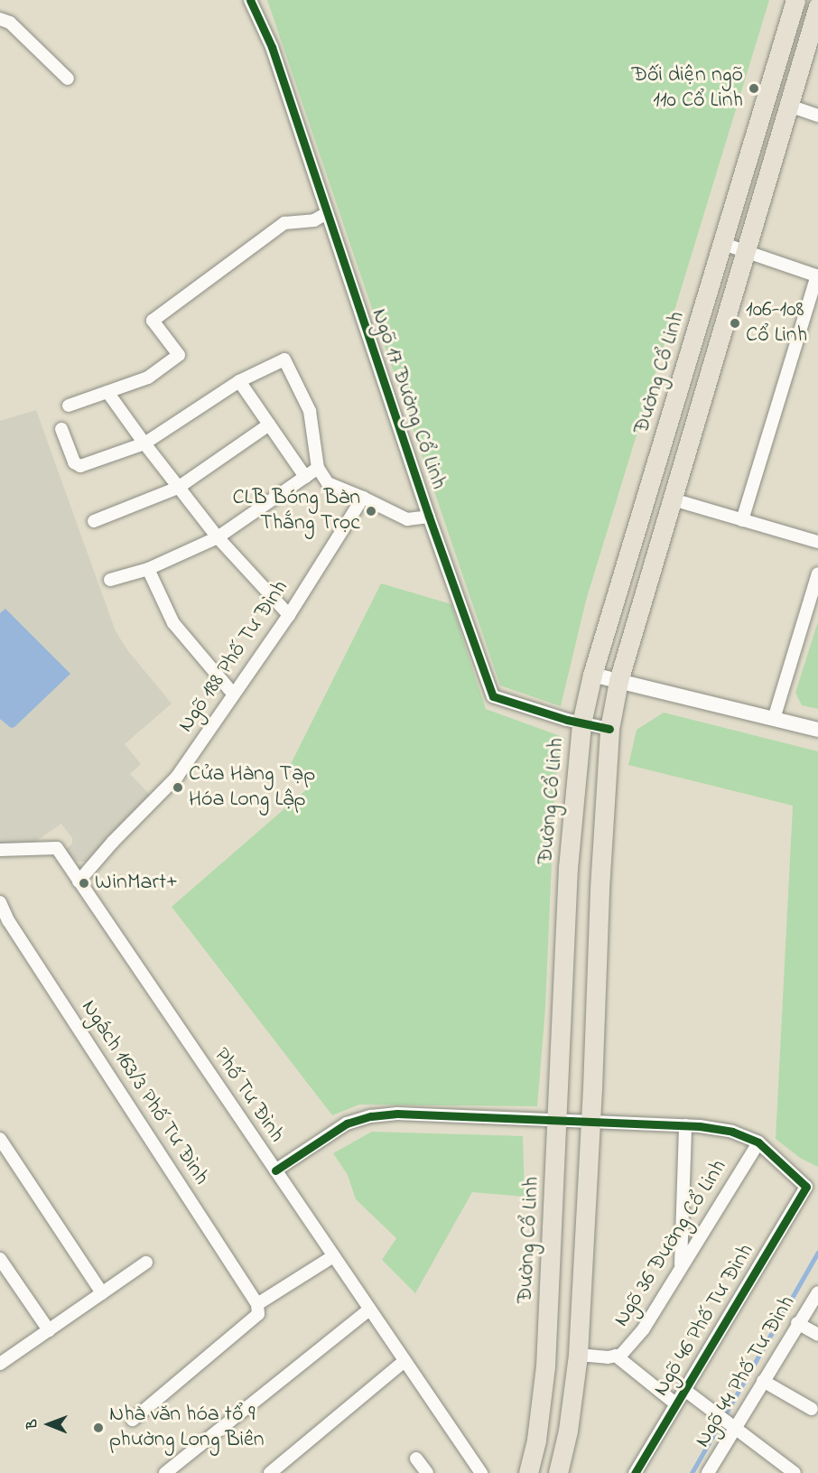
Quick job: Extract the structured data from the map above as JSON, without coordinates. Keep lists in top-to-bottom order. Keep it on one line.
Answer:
{"streets":{"main road":["Đường Cổ Linh"],"street":["Ngõ 17 Đường Cổ Linh","Ngõ 188 Phố Tư Đình","Ngách 163/3 Phố Tư Đình","Phố Tư Đình","Ngõ 36 Đường Cổ Linh","Ngõ 46 Phố Tư Đình","Ngõ 44 Phố Tư Đình"]},"crossings":[["Đường Cổ Linh","Ngõ 17 Đường Cổ Linh"],["Ngõ 188 Phố Tư Đình","Phố Tư Đình"],["Ngõ 36 Đường Cổ Linh","Ngõ 46 Phố Tư Đình"]],"places":["Đối diện ngõ 110 Cổ Linh","106-108 Cổ Linh","CLB Bóng Bàn Thắng Trọc","Cửa Hàng Tạp Hóa Long Lập","WinMart+","Nhà văn hóa tổ 9 phường Long Biên"],"north":"left"}
